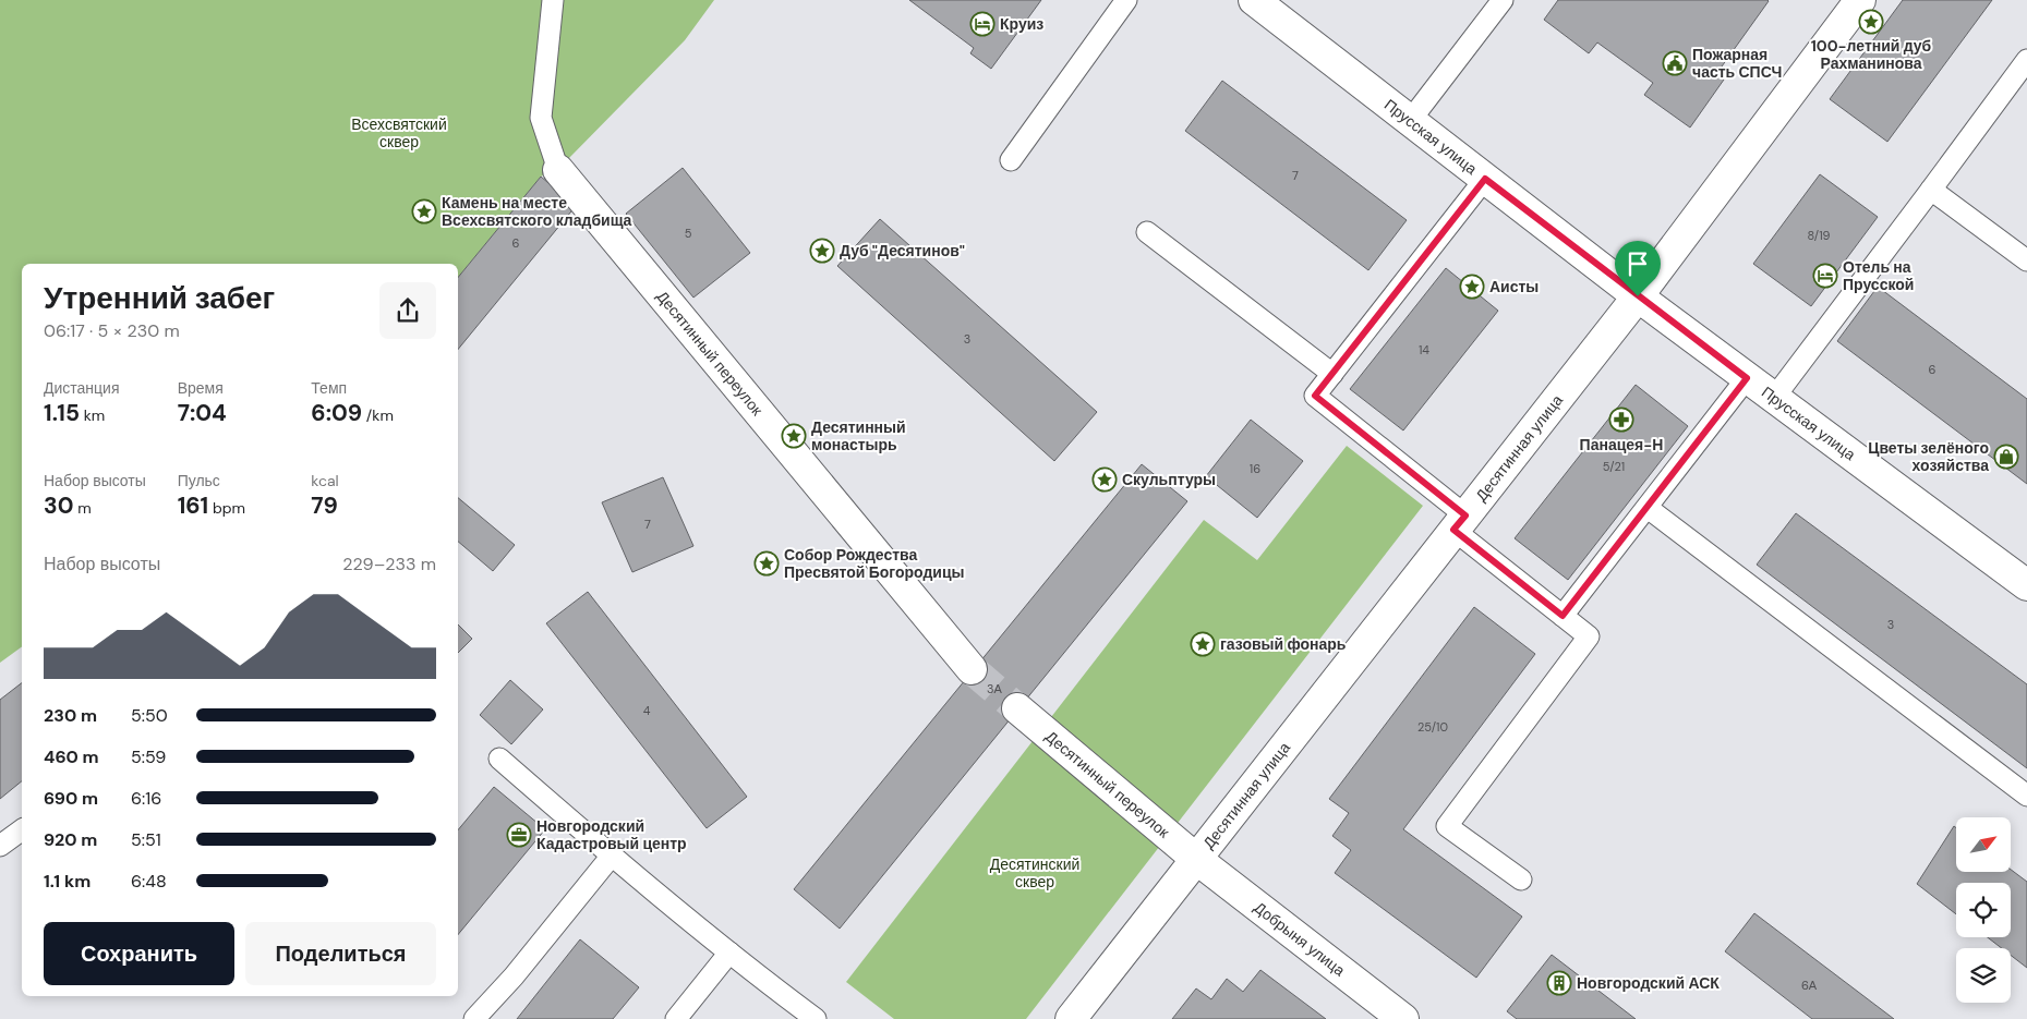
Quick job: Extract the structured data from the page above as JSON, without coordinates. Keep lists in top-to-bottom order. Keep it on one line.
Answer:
{"streets":{"street":["Прусская улица","Десятинный переулок","Десятинная улица","Добрыня улица"]},"crossings":[["Прусская улица","Десятинная улица"],["Десятинный переулок","Десятинная улица"],["Десятинный переулок","Добрыня улица"],["Десятинная улица","Добрыня улица"]],"parks":["Всехсвятский сквер","Десятинский сквер"],"places":{"place":["100-летний дуб Рахманинова","Камень на месте Всехсвятского кладбища","Дуб \"Десятинов\"","Аисты","Десятинный монастырь","Скульптуры","Собор Рождества Пресвятой Богородицы","газовый фонарь"],"hotel":["Круиз","Отель на Прусской"],"public building":["Пожарная часть СПСЧ"],"pharmacy":["Панацея-Н"],"shop":["Цветы зелёного хозяйства"],"office":["Новгородский Кадастровый центр"],"building":["Новгородский АСК"]},"house_numbers":["7","5","8/19","6","3","14","6","5/21","16","7","3","3А","4","25/10","6А"],"north":"top right","page":{"heading":["Утренний забег","06:17 · 5 × 230 m"],"stats":[["Дистанция","1.15 km"],["Время","7:04"],["Темп","6:09 /km"],["Набор высоты","30 m"],["Пульс","161 bpm"],["kcal","79"]],"chart":["Набор высоты","229–233 m"],"list":[{"name":"230 m","note":"5:50"},{"name":"460 m","note":"5:59"},{"name":"690 m","note":"6:16"},{"name":"920 m","note":"5:51"},{"name":"1.1 km","note":"6:48"}],"buttons":["Сохранить","Поделиться"]}}
